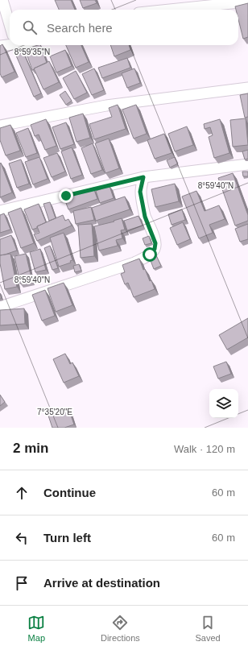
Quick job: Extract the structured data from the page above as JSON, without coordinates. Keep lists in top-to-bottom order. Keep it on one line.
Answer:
{"page":{"search":"Search here","heading":["2 min","Walk · 120 m"],"list":[["Continue","60 m"],["Turn left","60 m"],"Arrive at destination"],"nav":["Map","Directions","Saved"]},"coordinates":["8°59'35\"N","8°59'40\"N","7°35'20\"E"]}
